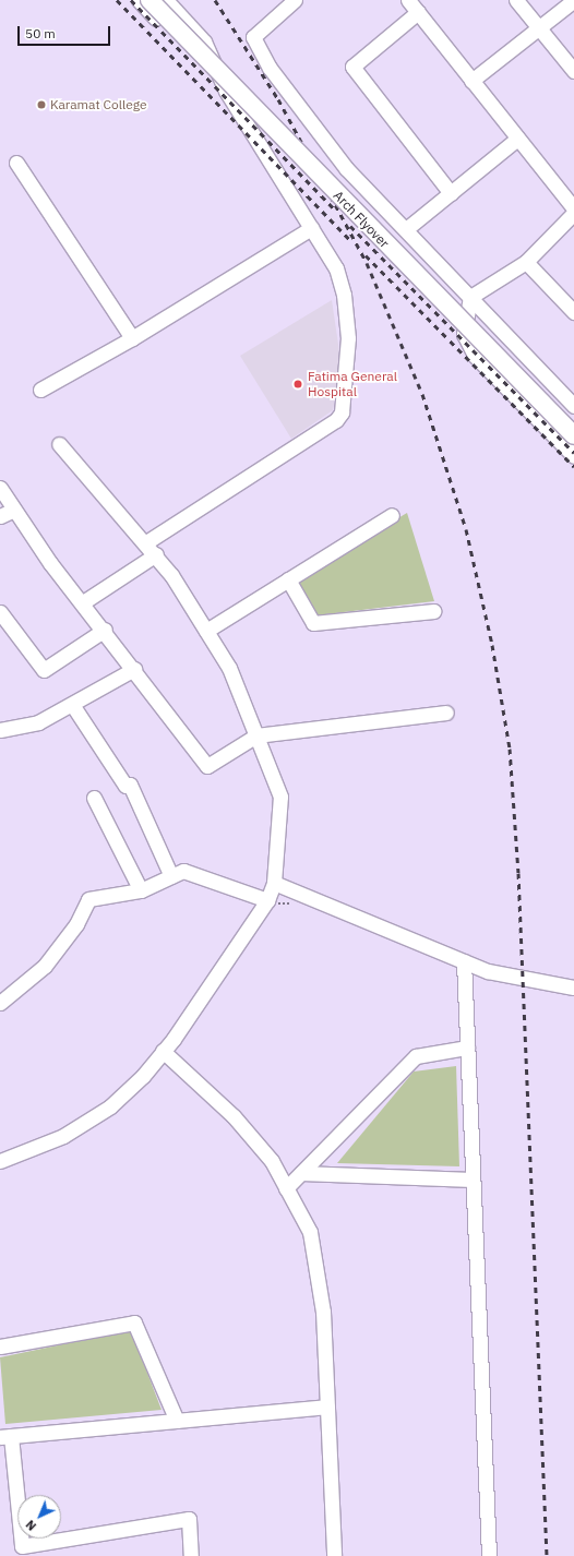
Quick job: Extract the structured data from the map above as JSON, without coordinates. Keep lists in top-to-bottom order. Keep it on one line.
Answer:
{"streets":{"main road":["Arch Flyover"]},"places":["Karamat College","Fatima General Hospital"],"scale_bar":"50 m","north":"bottom left"}
